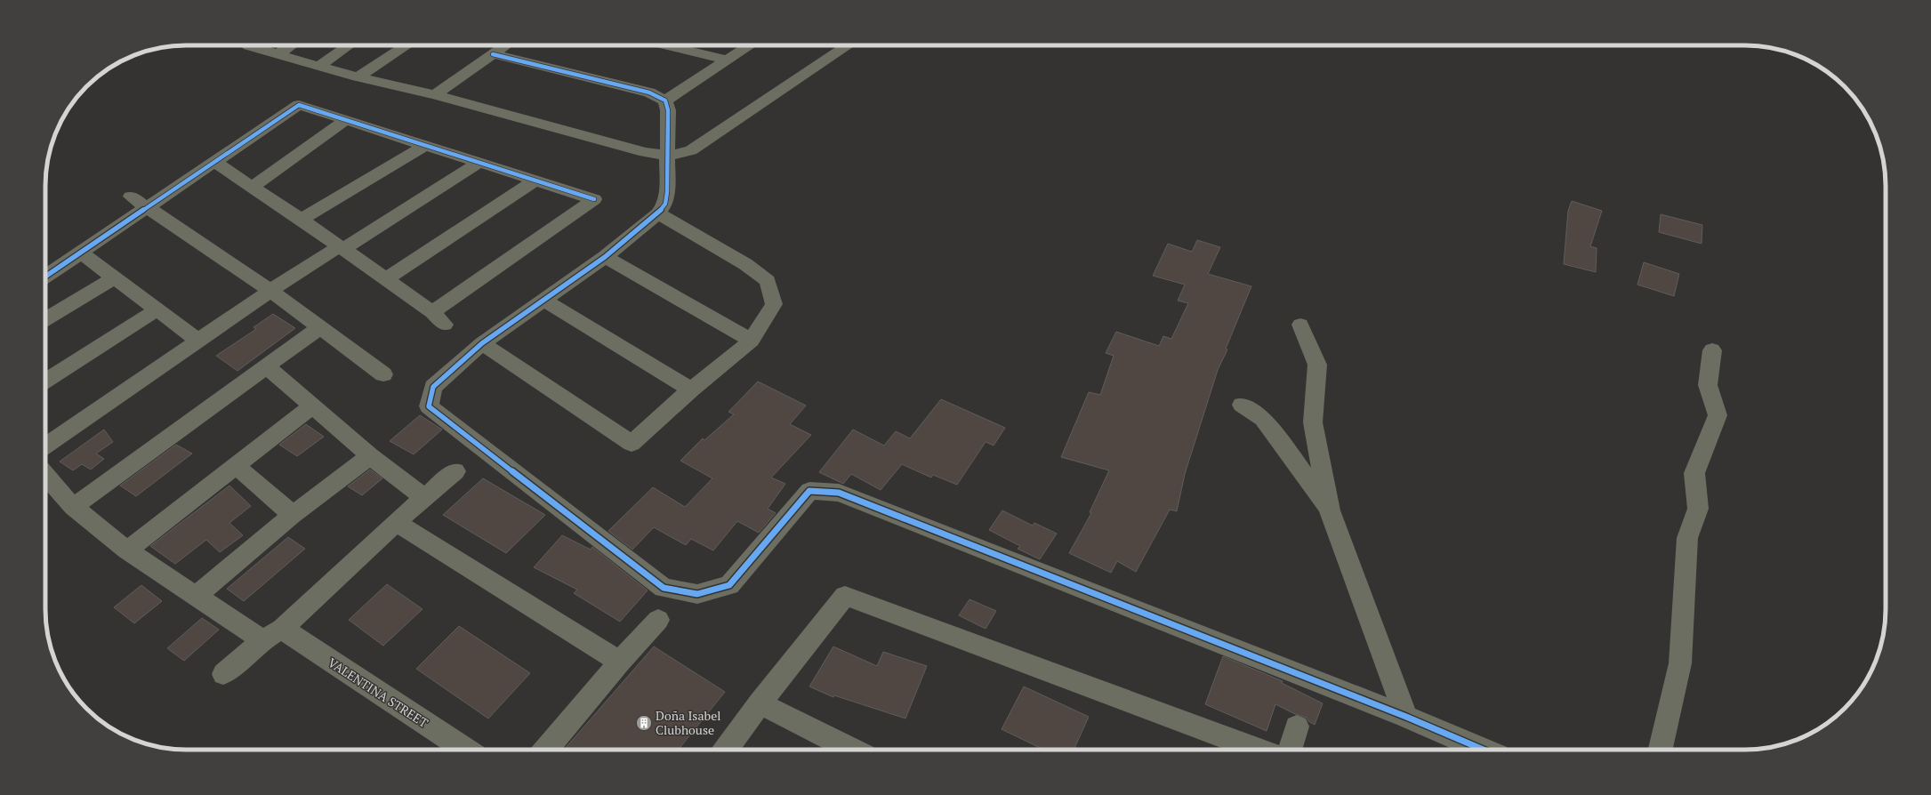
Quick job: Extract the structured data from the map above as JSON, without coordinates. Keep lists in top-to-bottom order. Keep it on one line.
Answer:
{"streets":{"street":["VALENTINA STREET"]},"places":{"building":["Doña Isabel Clubhouse"]}}
